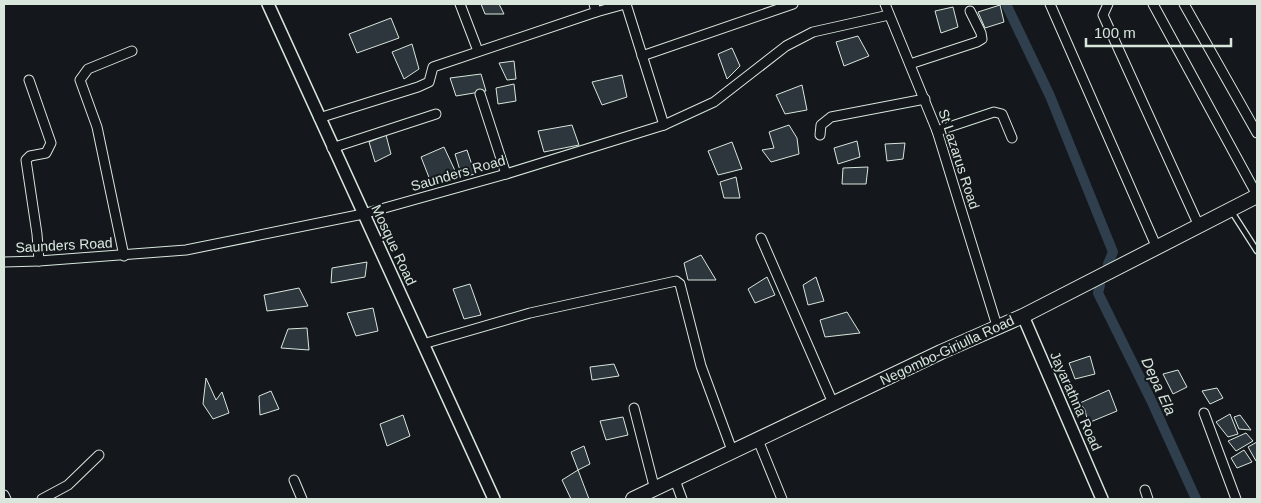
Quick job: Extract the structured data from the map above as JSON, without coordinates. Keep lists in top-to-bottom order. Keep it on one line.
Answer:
{"streets":{"main road":["Negombo-Giriulla Road"],"street":["St Lazarus Road","Saunders Road","Mosque Road","Jayarathna Road"]},"crossings":[["St Lazarus Road","Saunders Road"],["St Lazarus Road","Negombo-Giriulla Road"],["Saunders Road","Mosque Road"],["Negombo-Giriulla Road","Jayarathna Road"]],"water":["Depa Ela"],"scale_bar":"100 m"}
